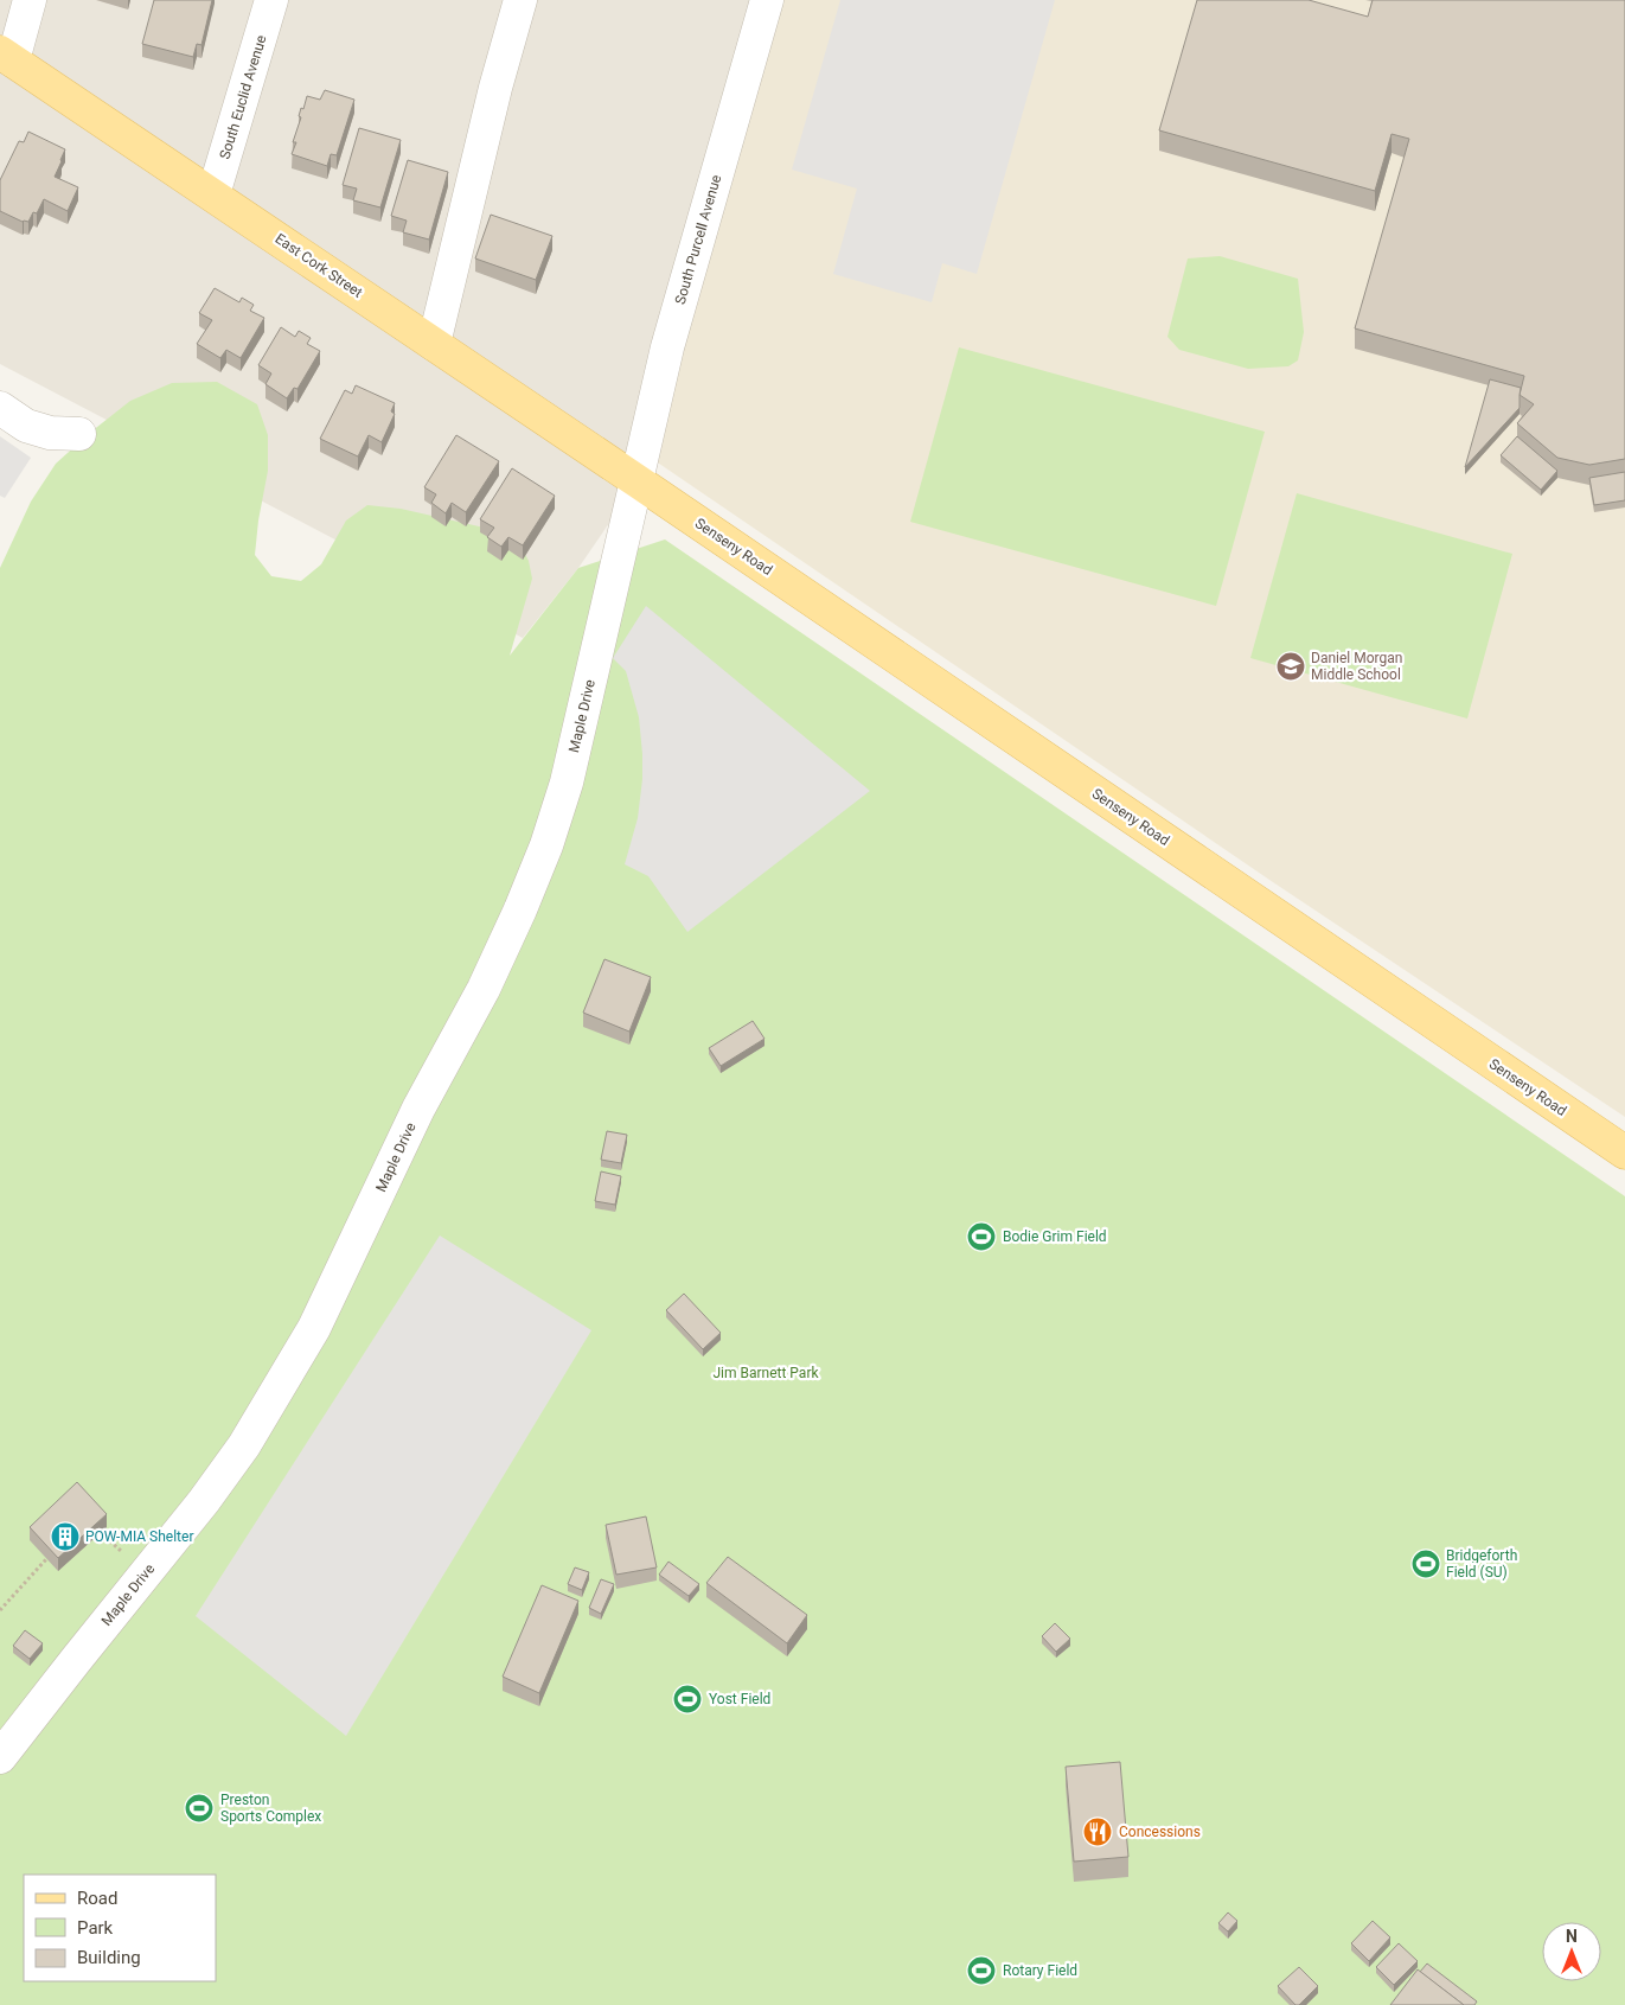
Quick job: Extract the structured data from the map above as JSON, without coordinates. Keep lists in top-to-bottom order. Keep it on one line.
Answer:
{"streets":{"main road":["East Cork Street","Senseny Road"],"street":["South Euclid Avenue","South Purcell Avenue","Maple Drive"]},"crossings":[["South Euclid Avenue","East Cork Street"],["South Purcell Avenue","East Cork Street"],["South Purcell Avenue","Senseny Road"],["South Purcell Avenue","Maple Drive"],["East Cork Street","Senseny Road"],["East Cork Street","Maple Drive"],["Senseny Road","Maple Drive"]],"parks":["Jim Barnett Park"],"places":{"school or university":["Daniel Morgan Middle School"],"sports":["Bodie Grim Field","Bridgeforth Field (SU)","Yost Field","Preston Sports Complex","Rotary Field"],"building":["POW-MIA Shelter"],"restaurant":["Concessions"]},"legend":["Road","Park","Building"],"north":"top"}
